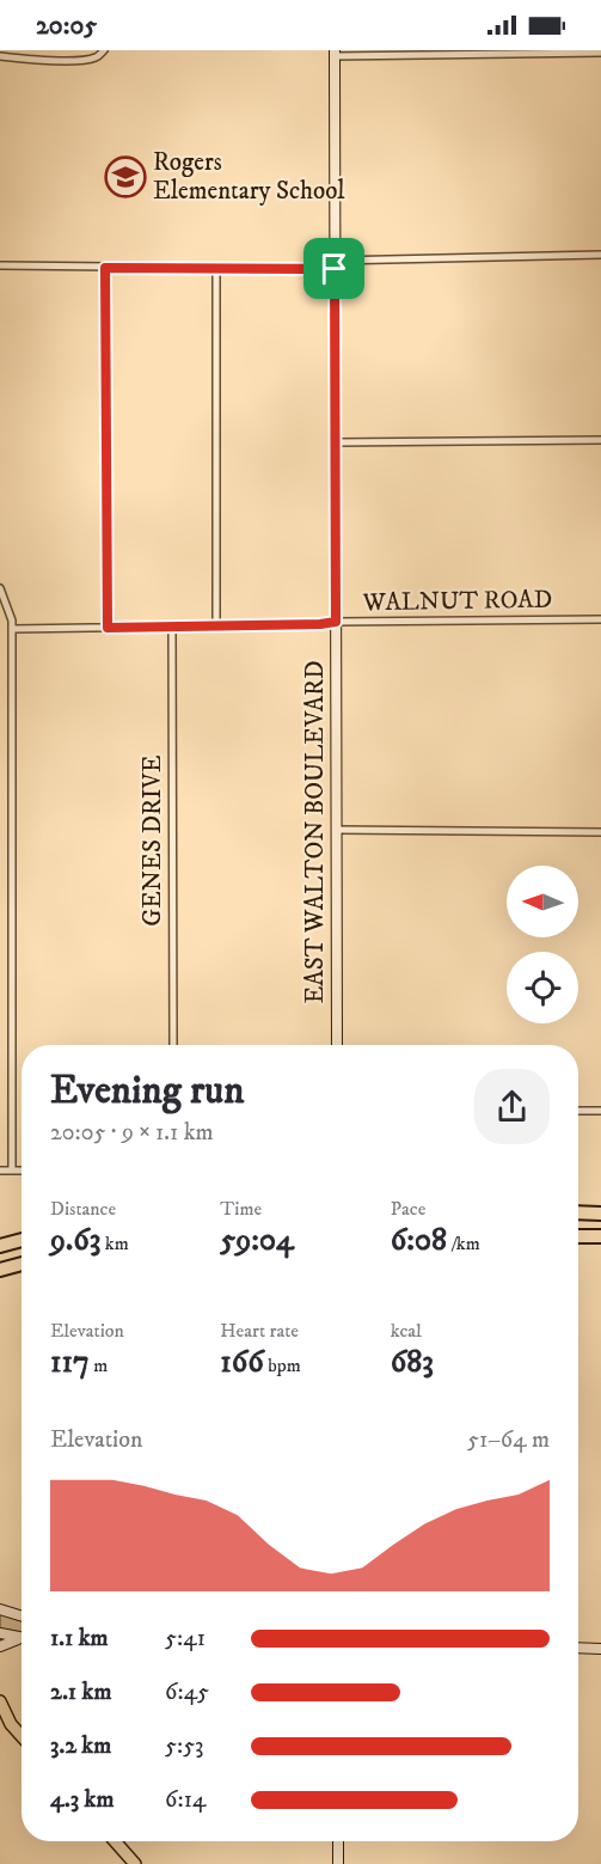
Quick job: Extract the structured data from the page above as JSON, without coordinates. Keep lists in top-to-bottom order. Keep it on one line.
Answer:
{"streets":{"main road":["EAST WALTON BOULEVARD"],"street":["WALNUT ROAD","GENES DRIVE"]},"crossings":[["WALNUT ROAD","EAST WALTON BOULEVARD"],["WALNUT ROAD","GENES DRIVE"]],"places":{"school or university":["Rogers Elementary School"]},"north":"left","page":{"status":"20:05","heading":["Evening run","20:05 · 9 × 1.1 km"],"stats":[["Distance","9.63 km"],["Time","59:04"],["Pace","6:08 /km"],["Elevation","117 m"],["Heart rate","166 bpm"],["kcal","683"]],"chart":["Elevation","51–64 m"],"list":[{"name":"1.1 km","note":"5:41"},{"name":"2.1 km","note":"6:45"},{"name":"3.2 km","note":"5:53"},{"name":"4.3 km","note":"6:14"}]}}
